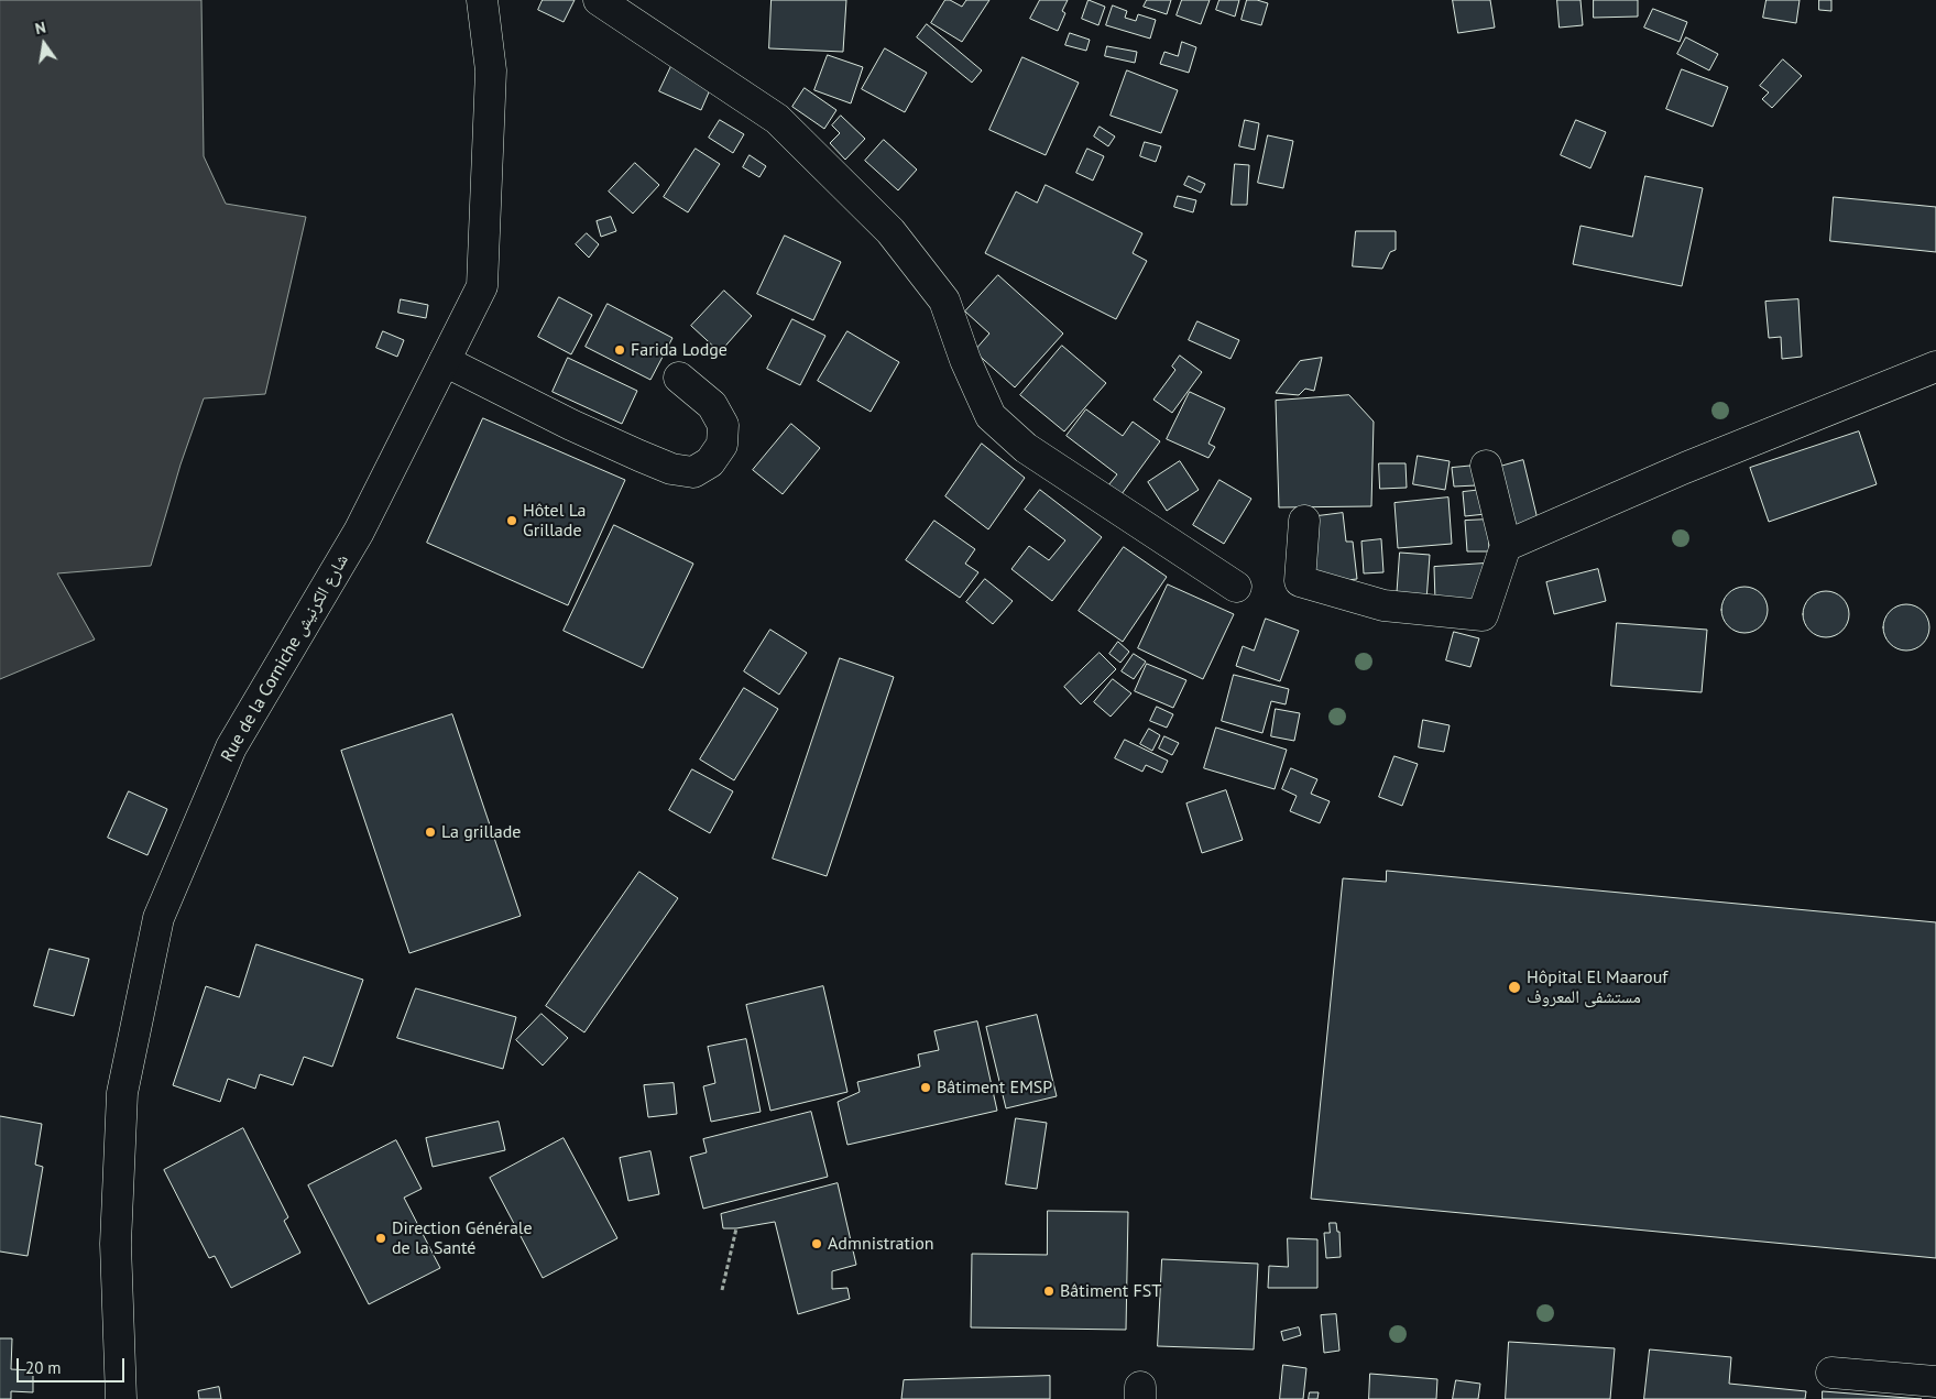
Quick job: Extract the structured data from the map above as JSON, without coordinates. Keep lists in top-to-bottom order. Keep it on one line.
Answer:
{"streets":{"street":["Rue de la Corniche شارع الكرنيش"]},"places":["Farida Lodge","Hôtel La Grillade","La grillade","Hôpital El Maarouf مستشفى المعروف","Bâtiment EMSP","Direction Générale de la Santé","Admnistration","Bâtiment FST"],"scale_bar":"20 m","north":"top"}
